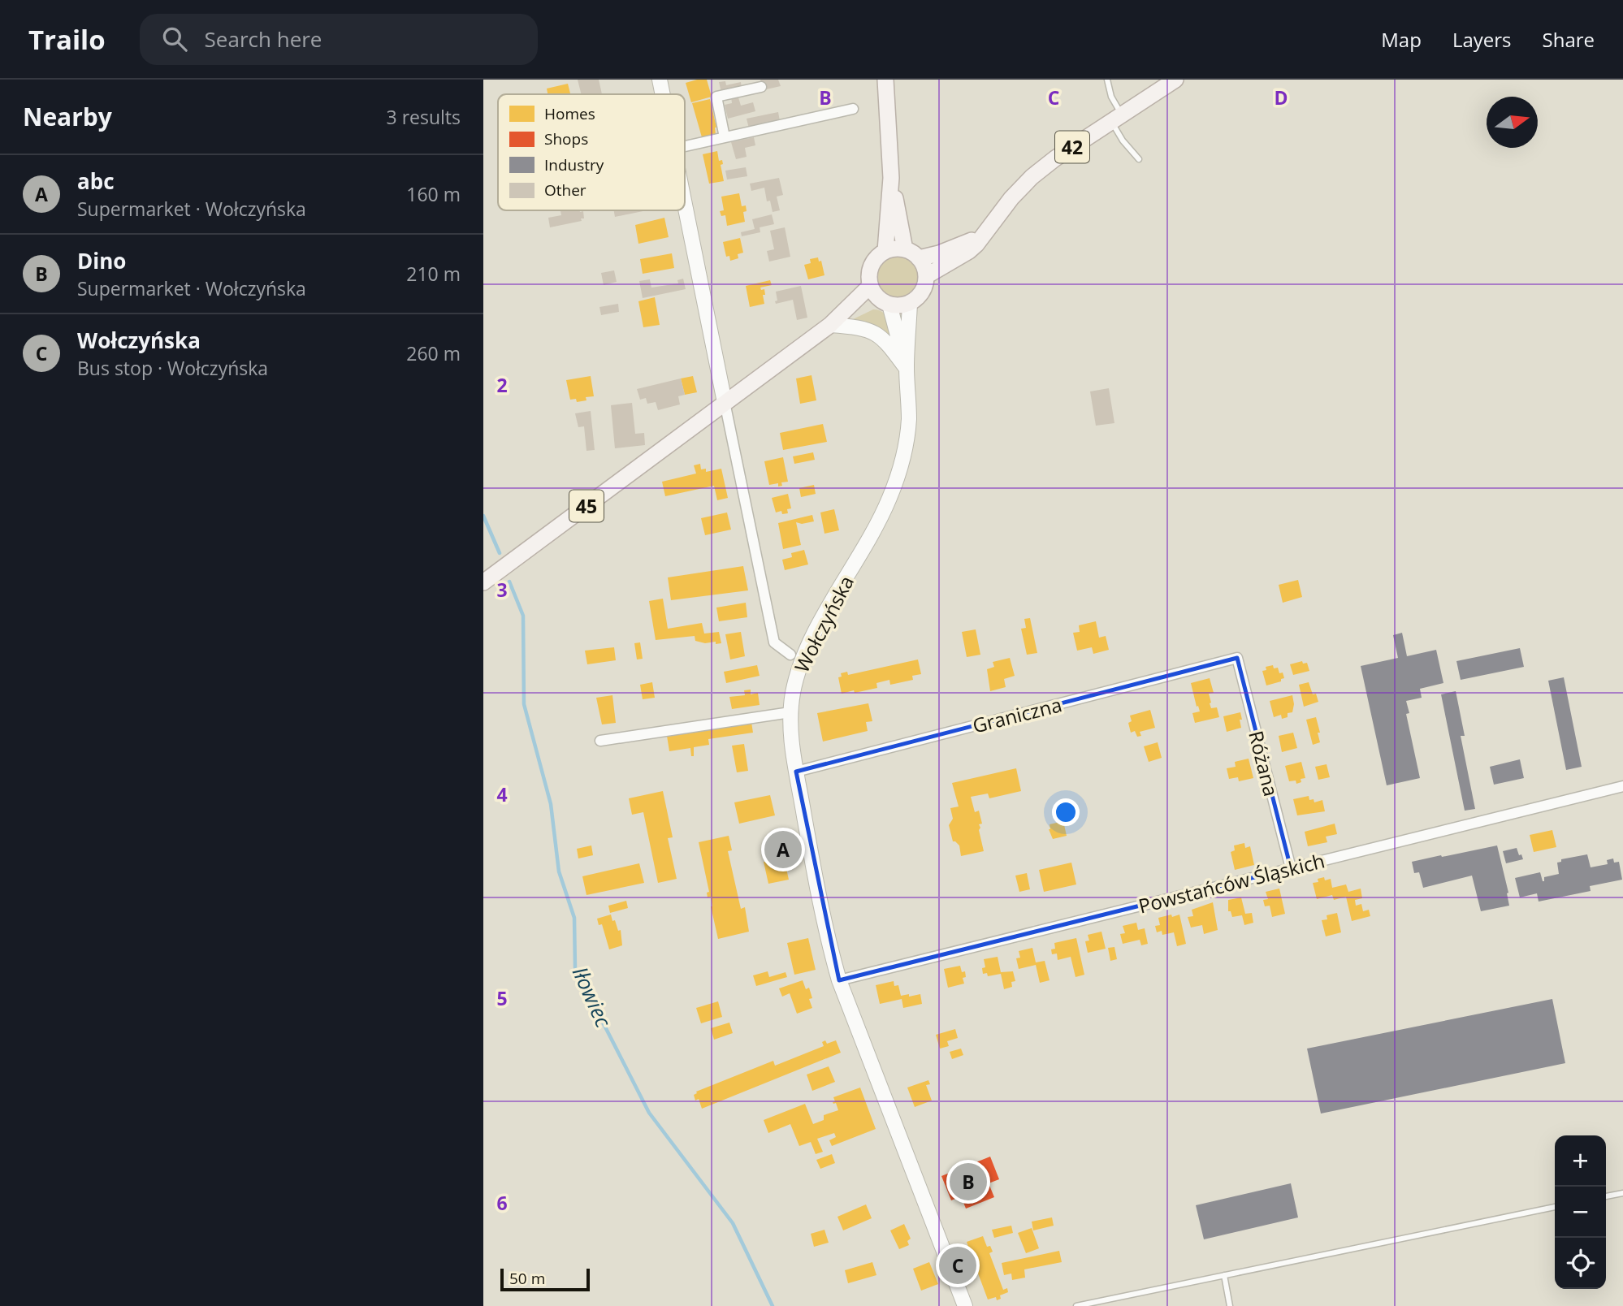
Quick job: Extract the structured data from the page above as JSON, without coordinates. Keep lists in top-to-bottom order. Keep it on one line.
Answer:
{"streets":{"main road":["42","45"],"street":["Wołczyńska","Graniczna","Różana","Powstańców Śląskich"]},"crossings":[["42","45"],["42","Wołczyńska"],["45","Wołczyńska"],["Wołczyńska","Graniczna"],["Wołczyńska","Powstańców Śląskich"],["Graniczna","Różana"],["Różana","Powstańców Śląskich"]],"water":["Iłowiec"],"legend":["Homes","Shops","Industry","Other"],"scale_bar":"50 m","north":"right","page":{"header":"Trailo","search":"Search here","nav":["Map","Layers","Share"],"heading":["Nearby","3 results"],"list":[{"mark":"A","name":"abc","note":"Supermarket · Wołczyńska","value":"160 m"},{"mark":"B","name":"Dino","note":"Supermarket · Wołczyńska","value":"210 m"},{"mark":"C","name":"Wołczyńska","note":"Bus stop · Wołczyńska","value":"260 m"}],"pins":["A","B","C"],"map_buttons":["+","−"],"scale":"50 m"},"grid":{"columns":["B","C","D"],"rows":["2","3","4","5","6"]}}
